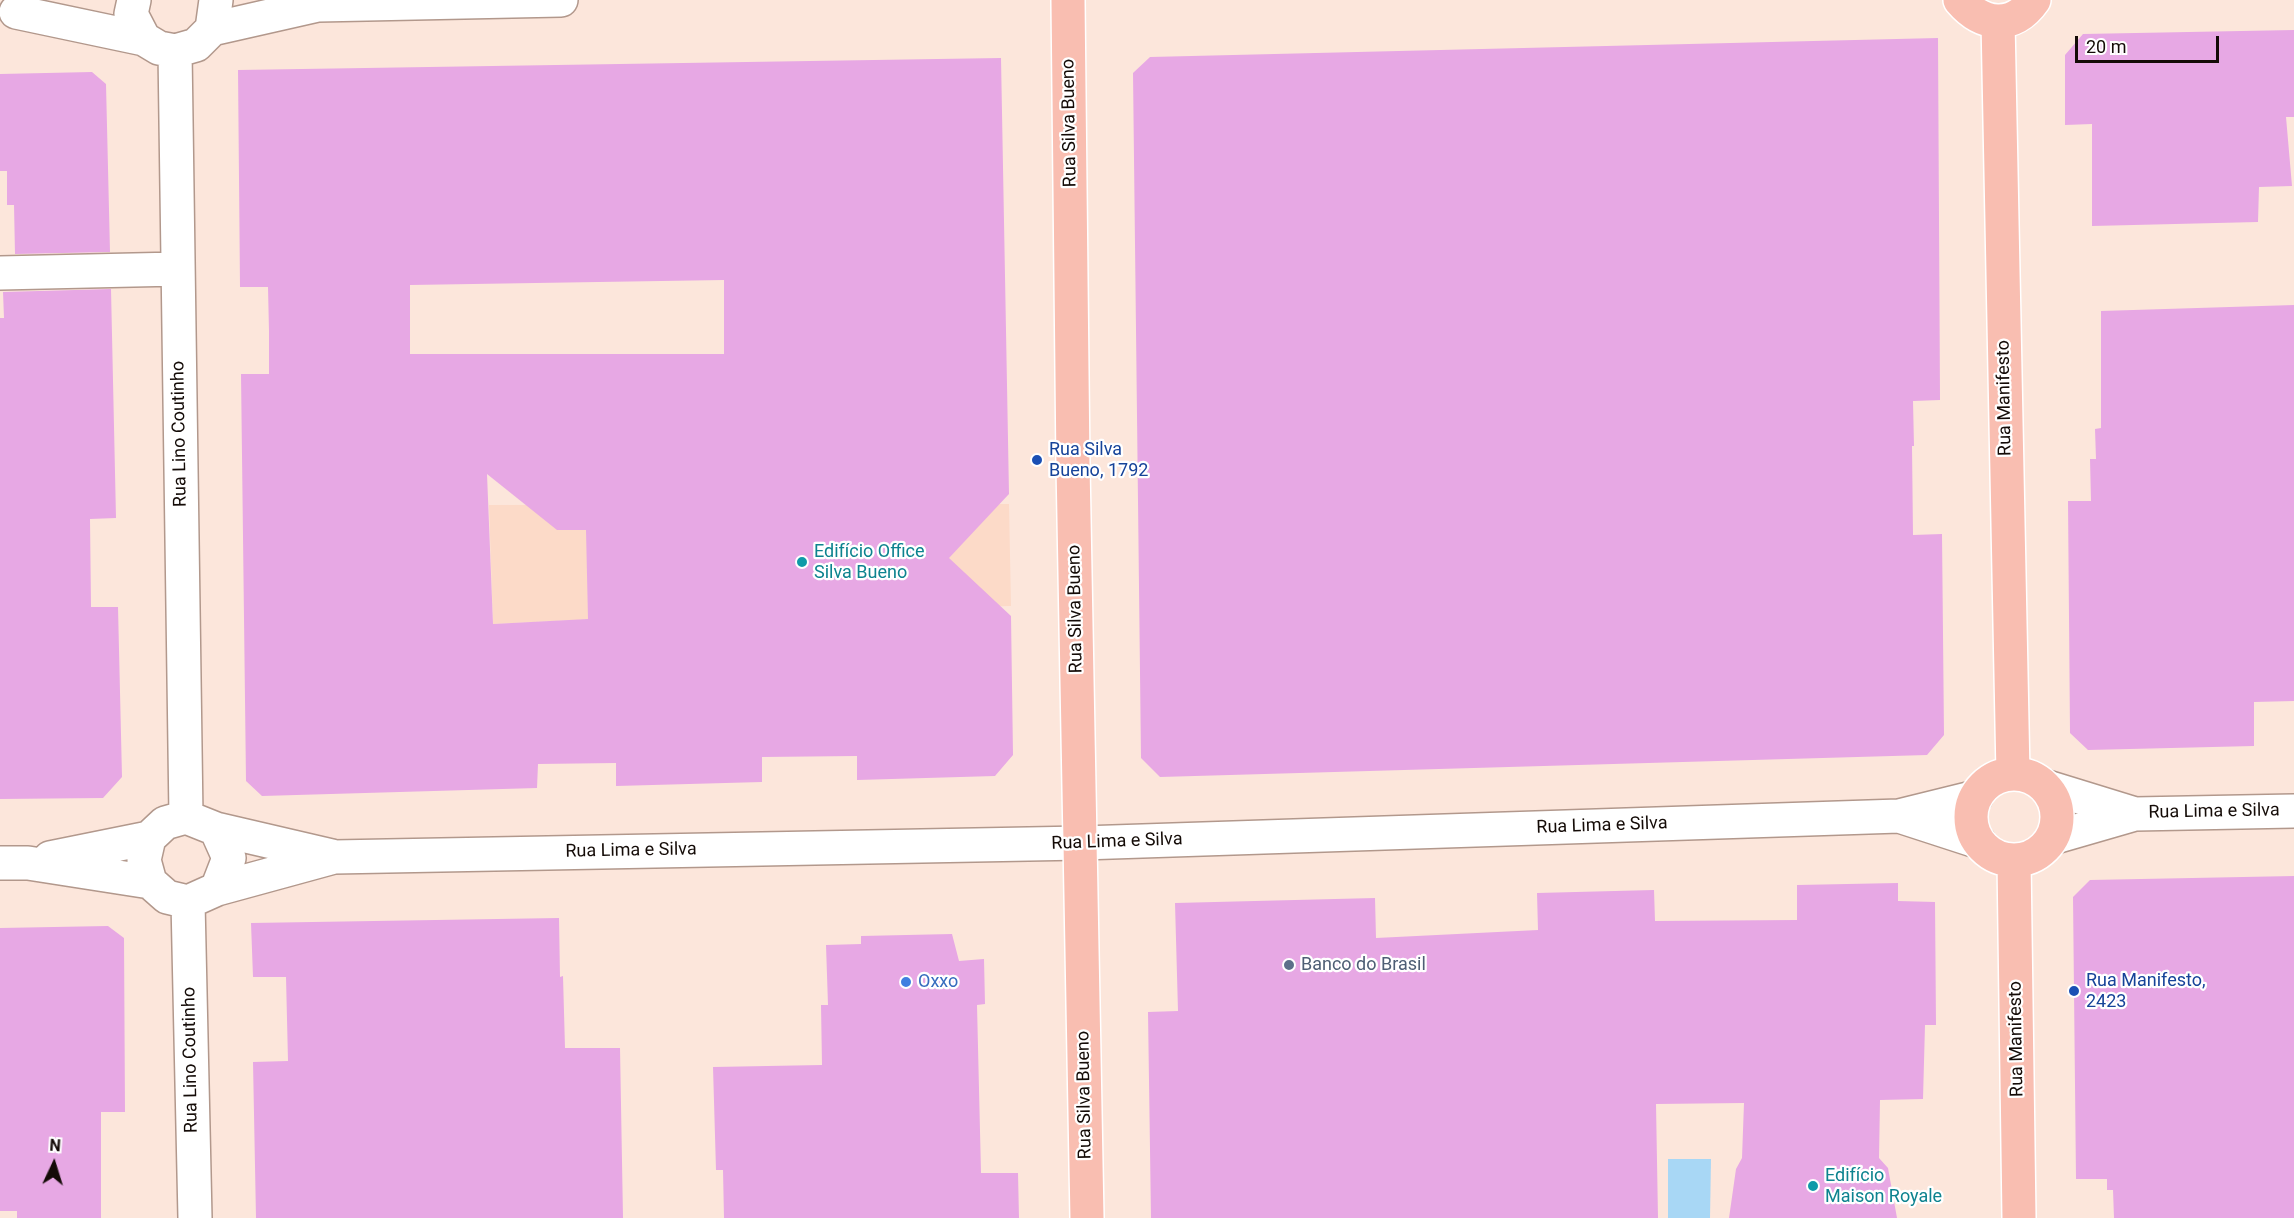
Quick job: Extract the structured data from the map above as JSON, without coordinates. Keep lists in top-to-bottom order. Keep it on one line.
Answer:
{"streets":{"main road":["Rua Silva Bueno","Rua Manifesto"],"street":["Rua Lino Coutinho","Rua Lima e Silva"]},"crossings":[["Rua Silva Bueno","Rua Lima e Silva"],["Rua Manifesto","Rua Lima e Silva"],["Rua Lino Coutinho","Rua Lima e Silva"]],"places":["Rua Silva Bueno, 1792","Edifício Office Silva Bueno","Banco do Brasil","Oxxo","Rua Manifesto, 2423","Edifício Maison Royale"],"scale_bar":"20 m","north":"top"}
